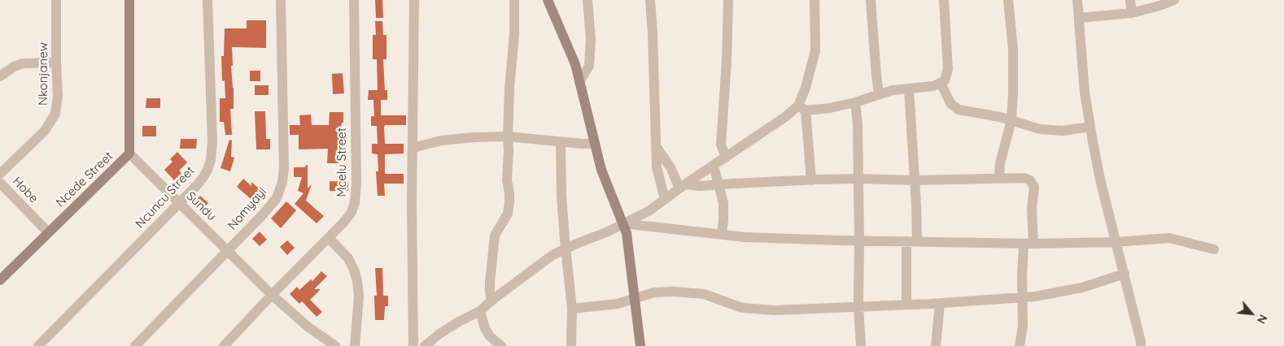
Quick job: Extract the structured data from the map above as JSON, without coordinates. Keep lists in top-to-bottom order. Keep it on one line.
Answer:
{"streets":{"street":["Nkonjanew","Mcelu Street","Ncede Street","Hobe","Ncuncu Street","Sundu","Nomyayi"]},"crossings":[["Mcelu Street","Sundu"],["Ncede Street","Hobe"],["Ncede Street","Sundu"],["Ncuncu Street","Sundu"],["Sundu","Nomyayi"]],"north":"bottom right"}
